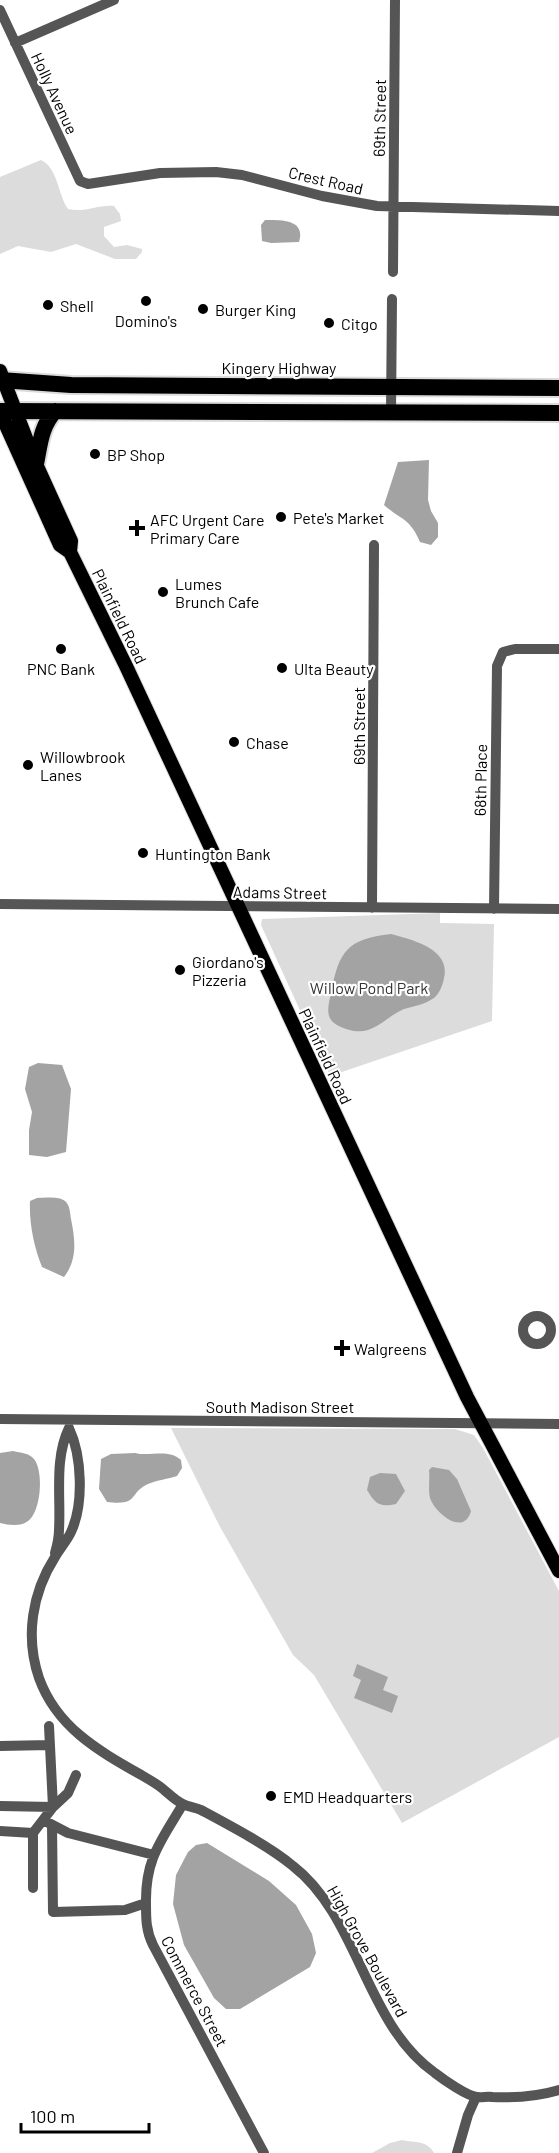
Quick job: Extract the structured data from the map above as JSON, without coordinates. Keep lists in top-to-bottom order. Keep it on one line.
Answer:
{"streets":{"highway":["Kingery Highway"],"main road":["Plainfield Road"],"street":["Holly Avenue","69th Street","Crest Road","68th Place","Adams Street","South Madison Street","High Grove Boulevard","Commerce Street"]},"crossings":[["Holly Avenue","Crest Road"],["69th Street","Crest Road"],["69th Street","Adams Street"],["Kingery Highway","Plainfield Road"],["Plainfield Road","Adams Street"],["Plainfield Road","South Madison Street"],["68th Place","Adams Street"],["High Grove Boulevard","Commerce Street"]],"parks":["Willow Pond Park"],"places":{"other":["Domino's","Shell","Burger King","Citgo","BP Shop","Pete's Market","Lumes Brunch Cafe","PNC Bank","Ulta Beauty","Chase","Willowbrook Lanes","Huntington Bank","Giordano's Pizzeria","EMD Headquarters"],"health":["AFC Urgent Care Primary Care","Walgreens"]},"scale_bar":"100 m"}
